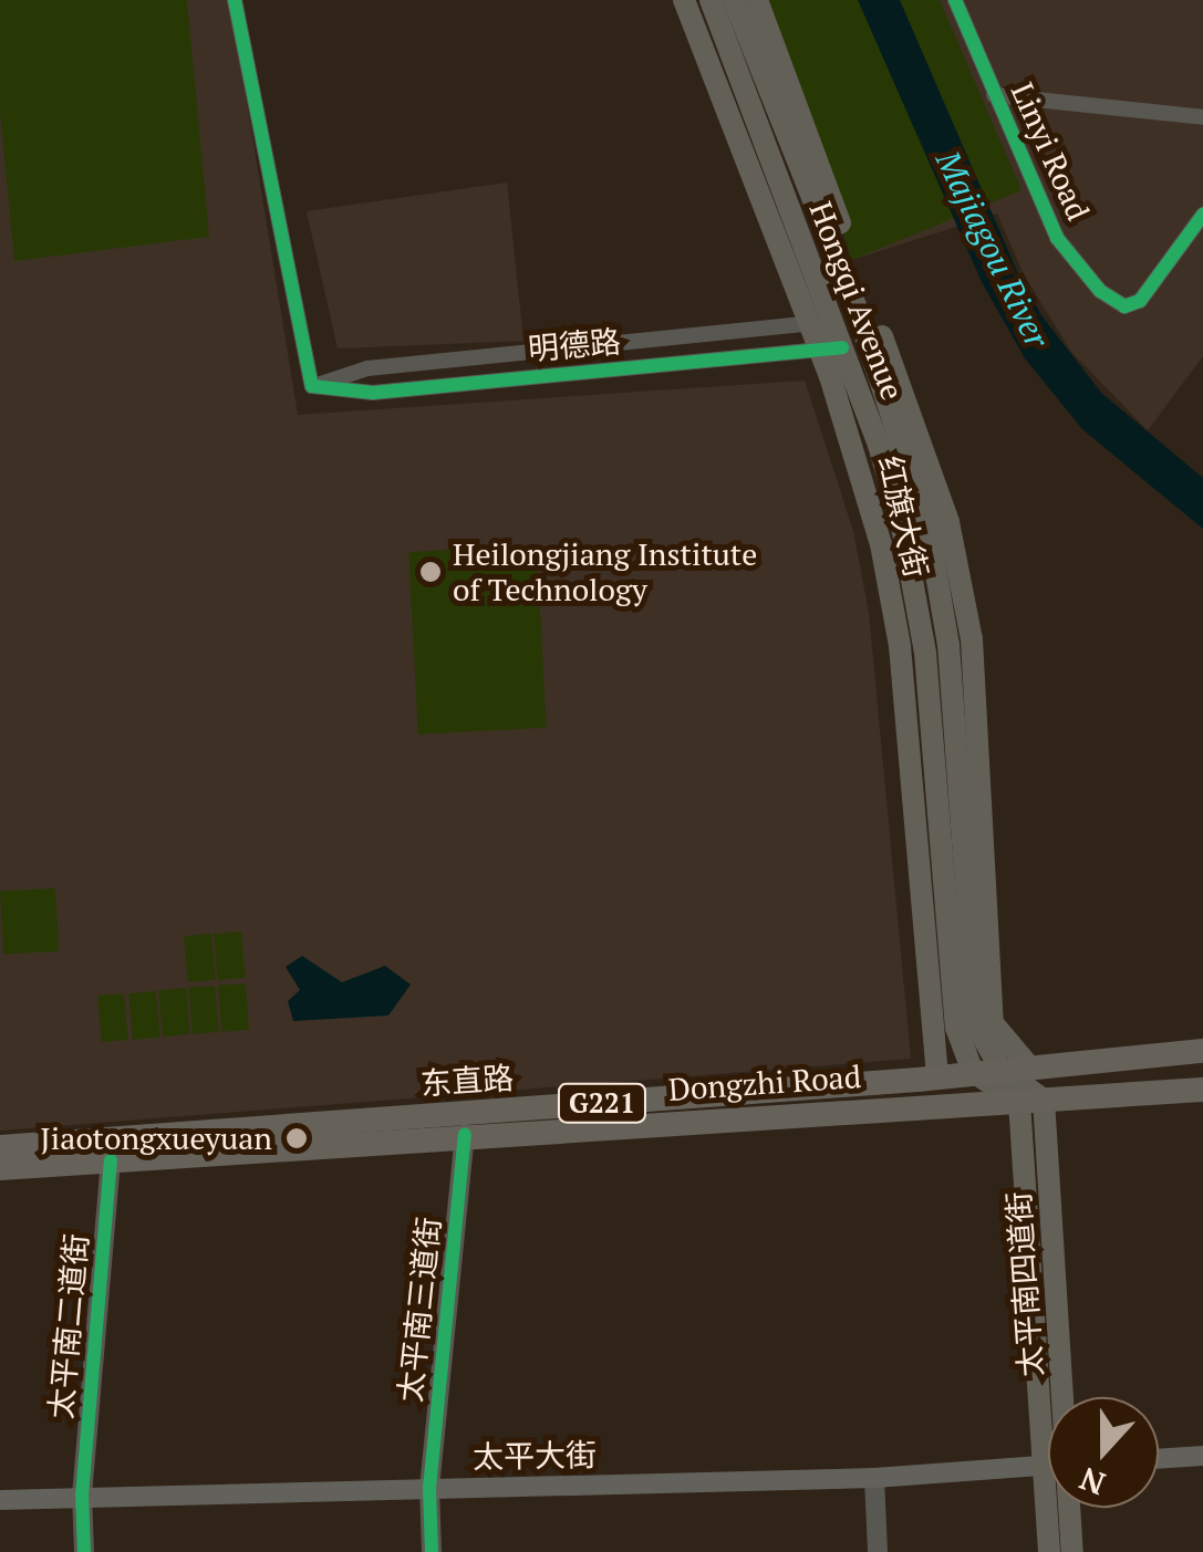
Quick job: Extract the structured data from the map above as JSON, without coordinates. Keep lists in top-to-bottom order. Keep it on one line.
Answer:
{"streets":{"highway":["东直路","Dongzhi Road","G221"],"main road":["Hongqi Avenue","红旗大街","太平南四道街","太平大街"],"street":["Linyi Road","明德路","太平南三道街","太平南二道街"]},"crossings":[["Hongqi Avenue","明德路"],["Hongqi Avenue","红旗大街"],["明德路","红旗大街"],["红旗大街","东直路"],["Dongzhi Road","太平南四道街"],["Dongzhi Road","太平南三道街"],["Dongzhi Road","太平南二道街"],["太平南四道街","太平大街"],["太平南三道街","太平大街"],["太平南二道街","太平大街"]],"water":["Majiagou River"],"places":["Heilongjiang Institute of Technology","Jiaotongxueyuan"],"north":"bottom"}
